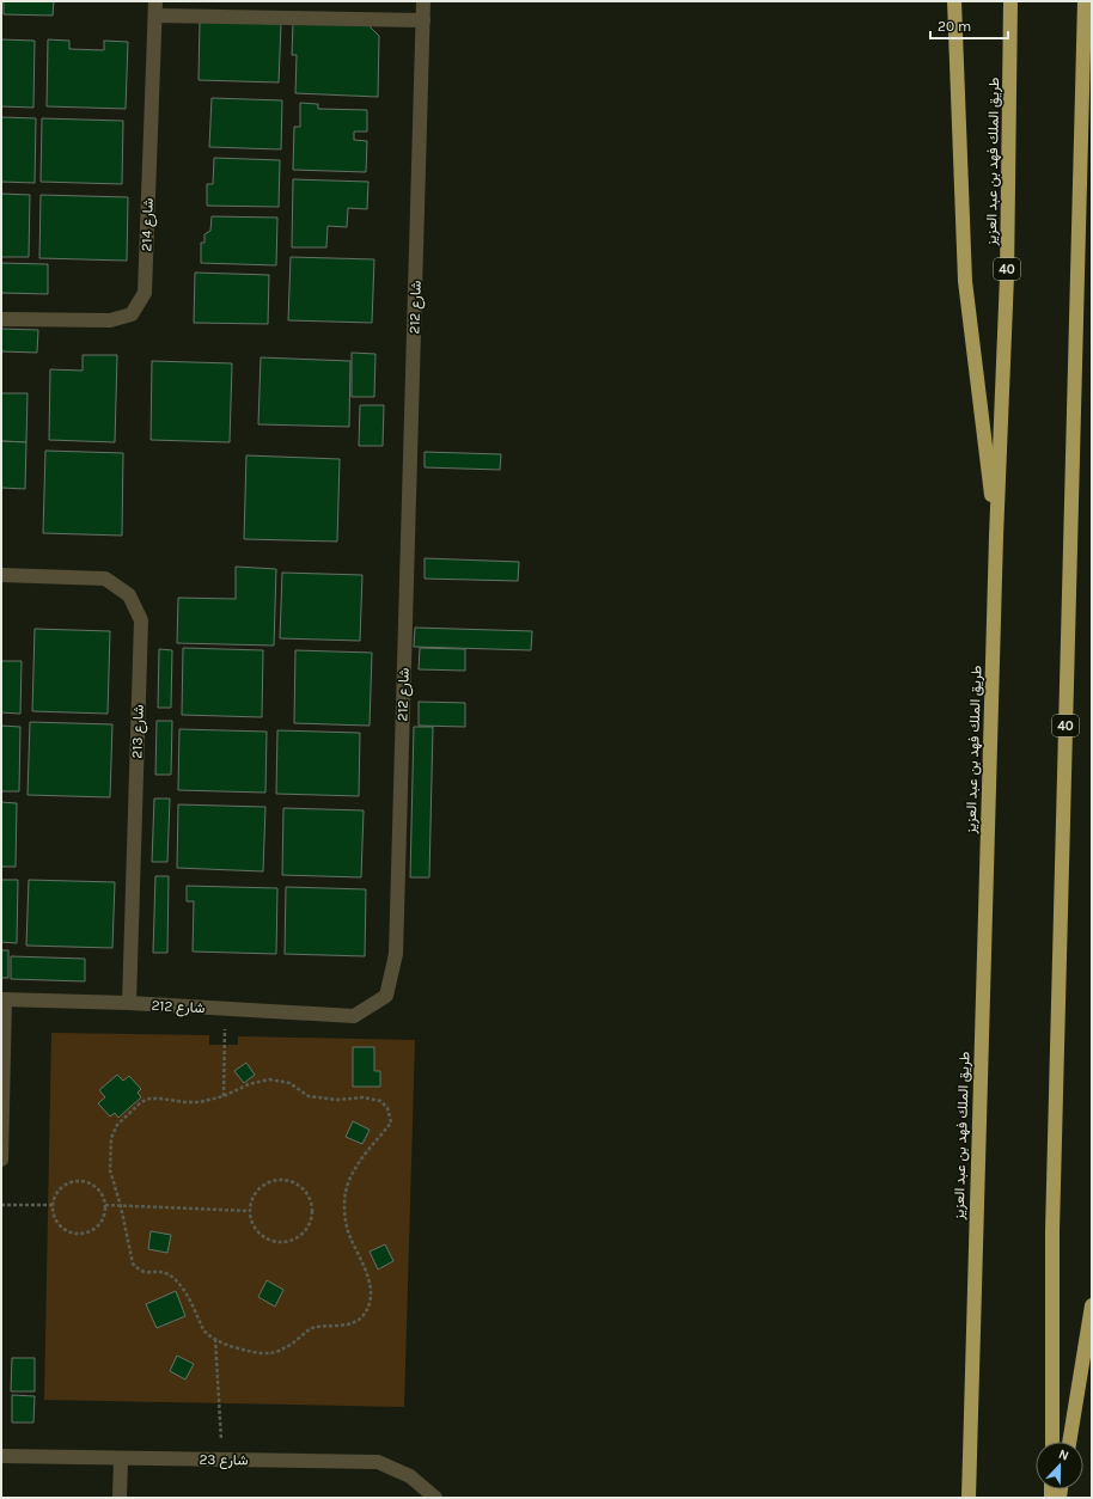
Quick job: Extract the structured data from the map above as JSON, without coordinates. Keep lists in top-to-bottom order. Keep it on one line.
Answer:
{"streets":{"highway":["طريق الملك فهد بن عبد العزيز","40"],"street":["شارع 214","شارع 212","شارع 213","شارع 23"]},"crossings":[["شارع 212","شارع 213"]],"scale_bar":"20 m","north":"top"}
